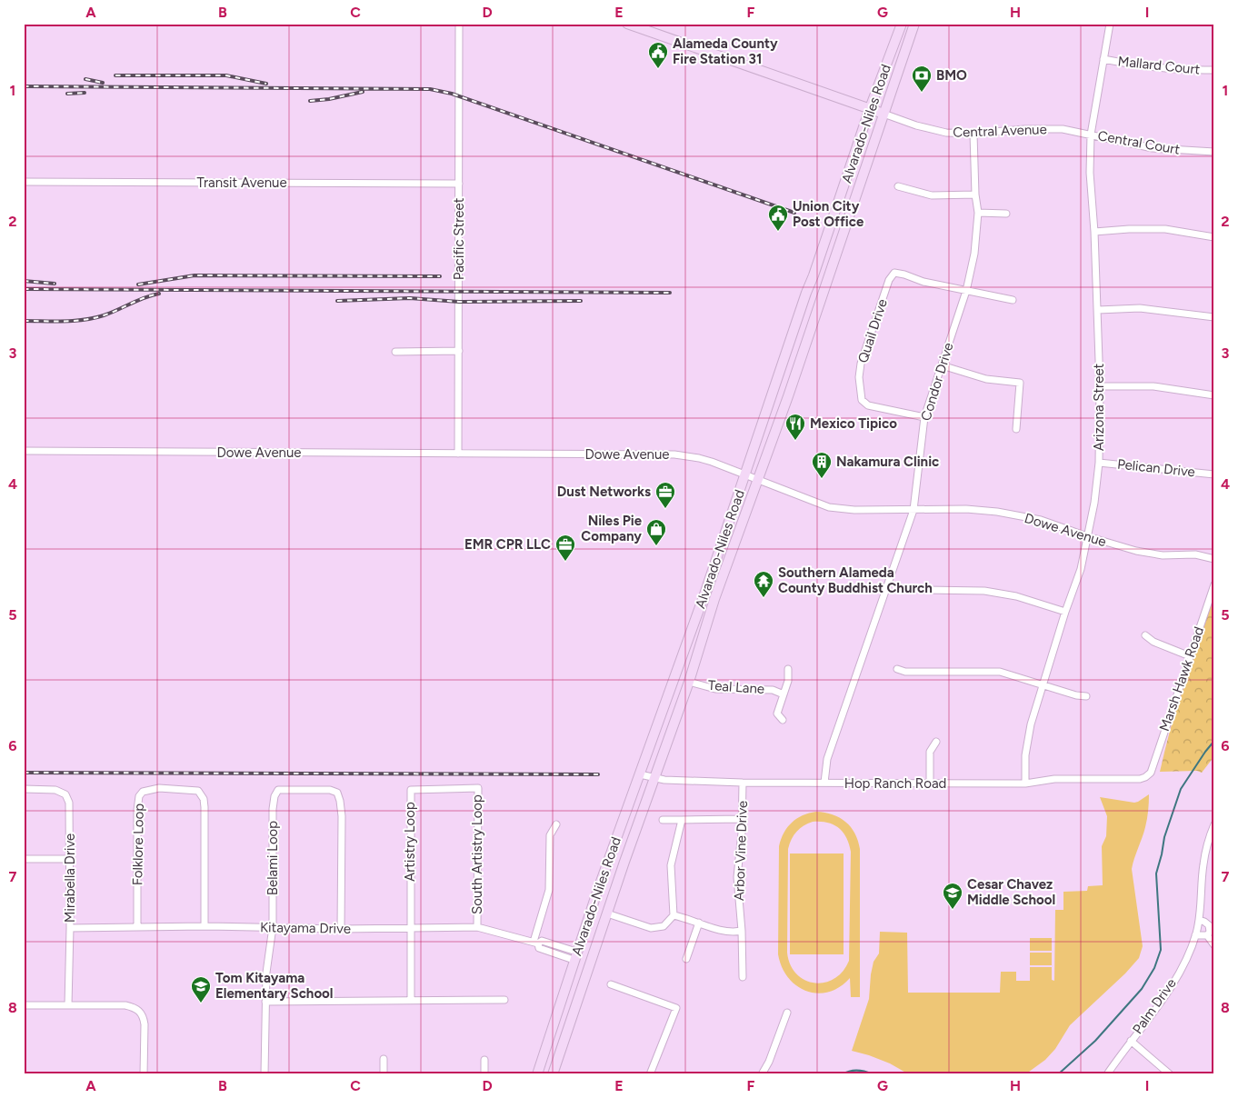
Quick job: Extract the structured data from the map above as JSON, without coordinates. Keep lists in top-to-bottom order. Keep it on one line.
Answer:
{"streets":{"main road":["Alvarado-Niles Road","Central Avenue"],"street":["Mallard Court","Central Court","Transit Avenue","Pacific Street","Quail Drive","Condor Drive","Arizona Street","Dowe Avenue","Pelican Drive","Marsh Hawk Road","Teal Lane","Hop Ranch Road","Artistry Loop","Folklore Loop","Arbor Vine Drive","South Artistry Loop","Belami Loop","Mirabella Drive","Kitayama Drive","Palm Drive"]},"crossings":[["Mallard Court","Arizona Street"],["Alvarado-Niles Road","Central Avenue"],["Alvarado-Niles Road","Dowe Avenue"],["Alvarado-Niles Road","Teal Lane"],["Alvarado-Niles Road","Hop Ranch Road"],["Alvarado-Niles Road","Kitayama Drive"],["Central Avenue","Central Court"],["Central Avenue","Condor Drive"],["Central Avenue","Arizona Street"],["Central Court","Arizona Street"],["Transit Avenue","Pacific Street"],["Pacific Street","Dowe Avenue"],["Quail Drive","Condor Drive"],["Condor Drive","Dowe Avenue"],["Condor Drive","Hop Ranch Road"],["Arizona Street","Dowe Avenue"],["Arizona Street","Pelican Drive"],["Arizona Street","Hop Ranch Road"],["Marsh Hawk Road","Hop Ranch Road"],["Hop Ranch Road","Arbor Vine Drive"],["Artistry Loop","South Artistry Loop"],["Artistry Loop","Kitayama Drive"],["Folklore Loop","Kitayama Drive"],["South Artistry Loop","Kitayama Drive"],["Belami Loop","Kitayama Drive"],["Mirabella Drive","Kitayama Drive"]],"places":{"public building":["Alameda County Fire Station 31","Union City Post Office"],"bank":["BMO"],"restaurant":["Mexico Tipico"],"building":["Nakamura Clinic"],"office":["Dust Networks","EMR CPR LLC"],"shop":["Niles Pie Company"],"temple":["Southern Alameda County Buddhist Church"],"school or university":["Cesar Chavez Middle School","Tom Kitayama Elementary School"]},"grid":{"columns":["A","B","C","D","E","F","G","H","I"],"rows":["1","2","3","4","5","6","7","8"]}}
